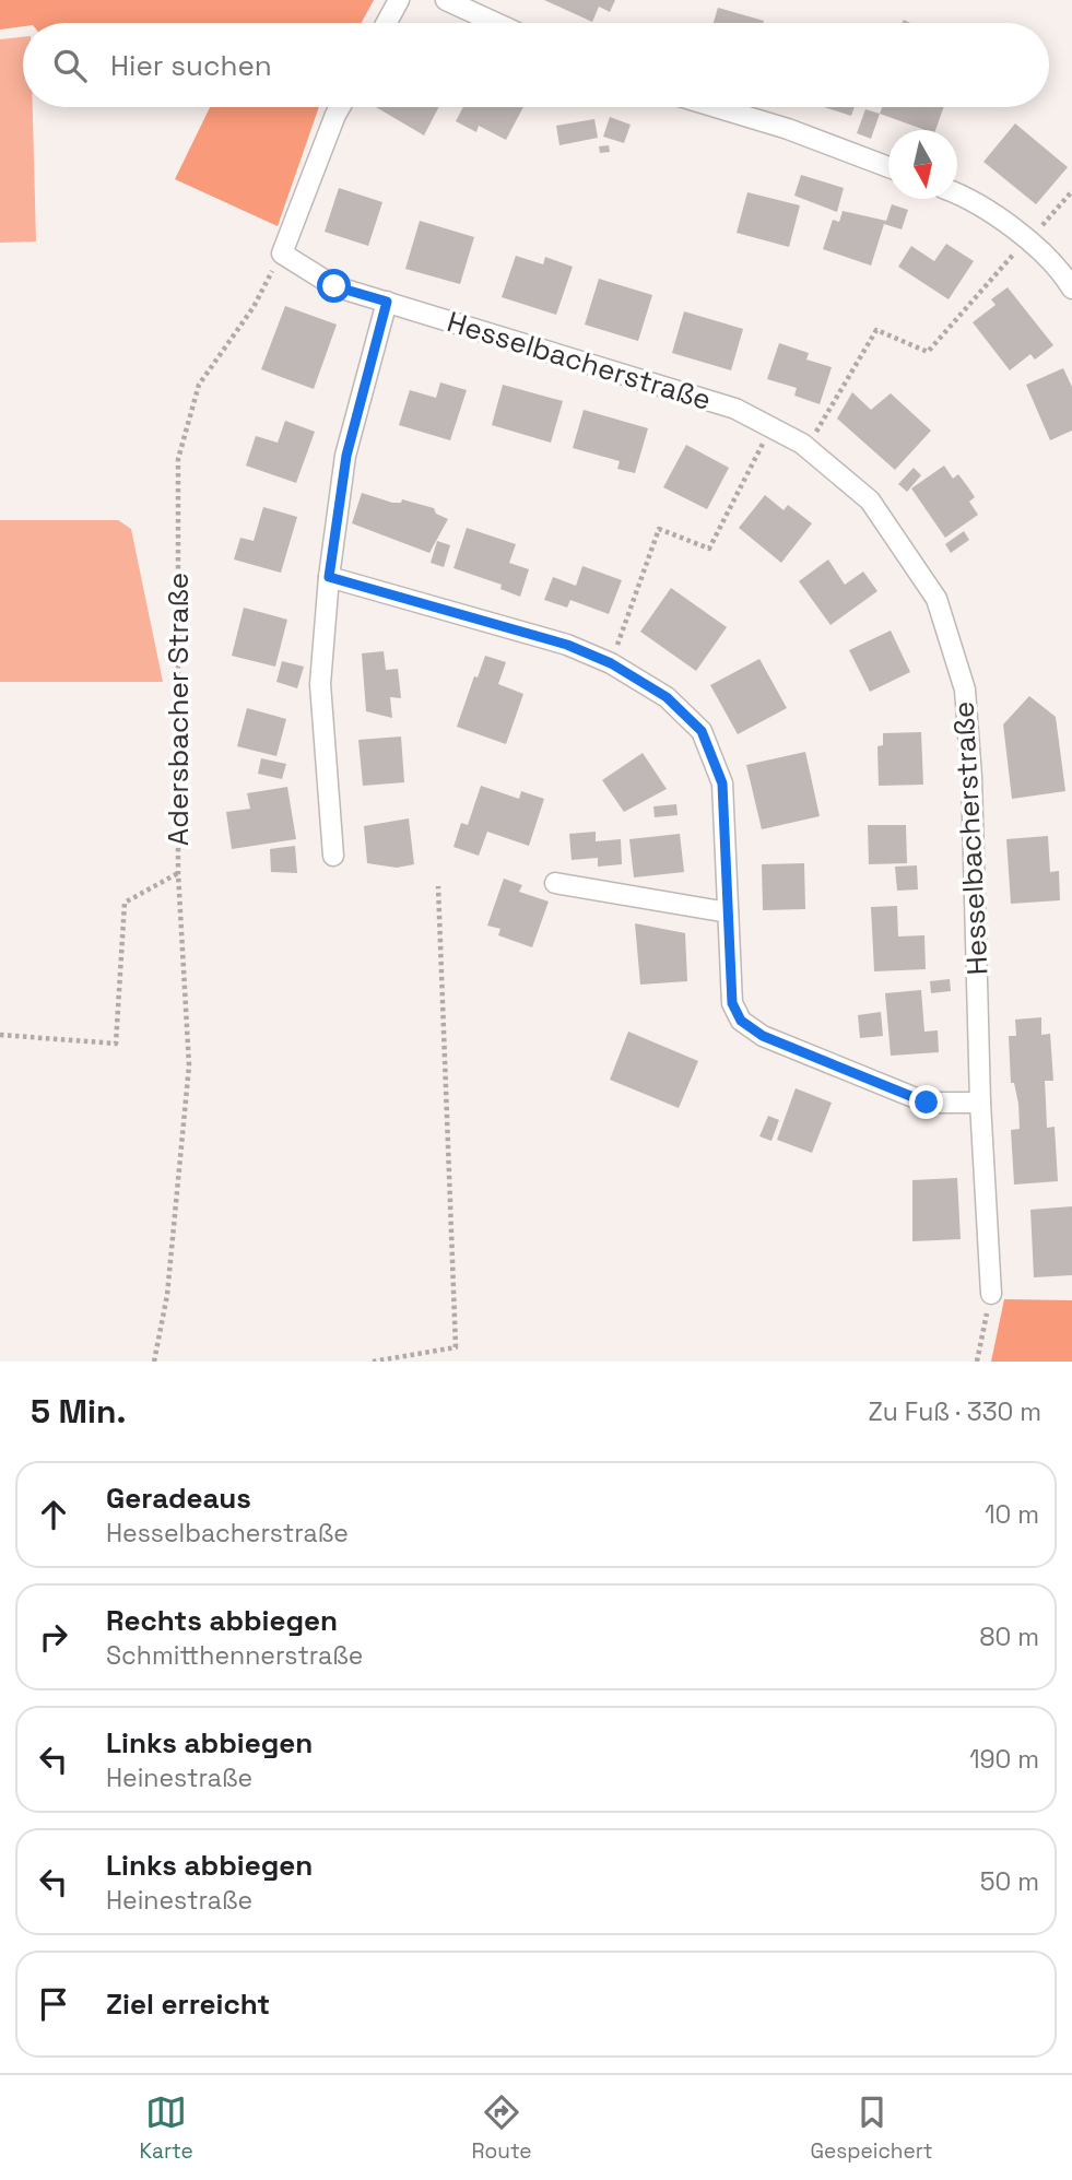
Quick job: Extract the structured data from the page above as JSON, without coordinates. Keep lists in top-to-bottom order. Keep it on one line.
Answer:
{"streets":{"street":["Hesselbacherstraße"],"path":["Adersbacher Straße"]},"crossings":[["Hesselbacherstraße","Adersbacher Straße"]],"north":"bottom","page":{"search":"Hier suchen","heading":["5 Min.","Zu Fuß · 330 m"],"list":[["Geradeaus","Hesselbacherstraße","10 m"],["Rechts abbiegen","Schmitthennerstraße","80 m"],["Links abbiegen","Heinestraße","190 m"],["Links abbiegen","Heinestraße","50 m"],"Ziel erreicht"],"nav":["Karte","Route","Gespeichert"]}}
